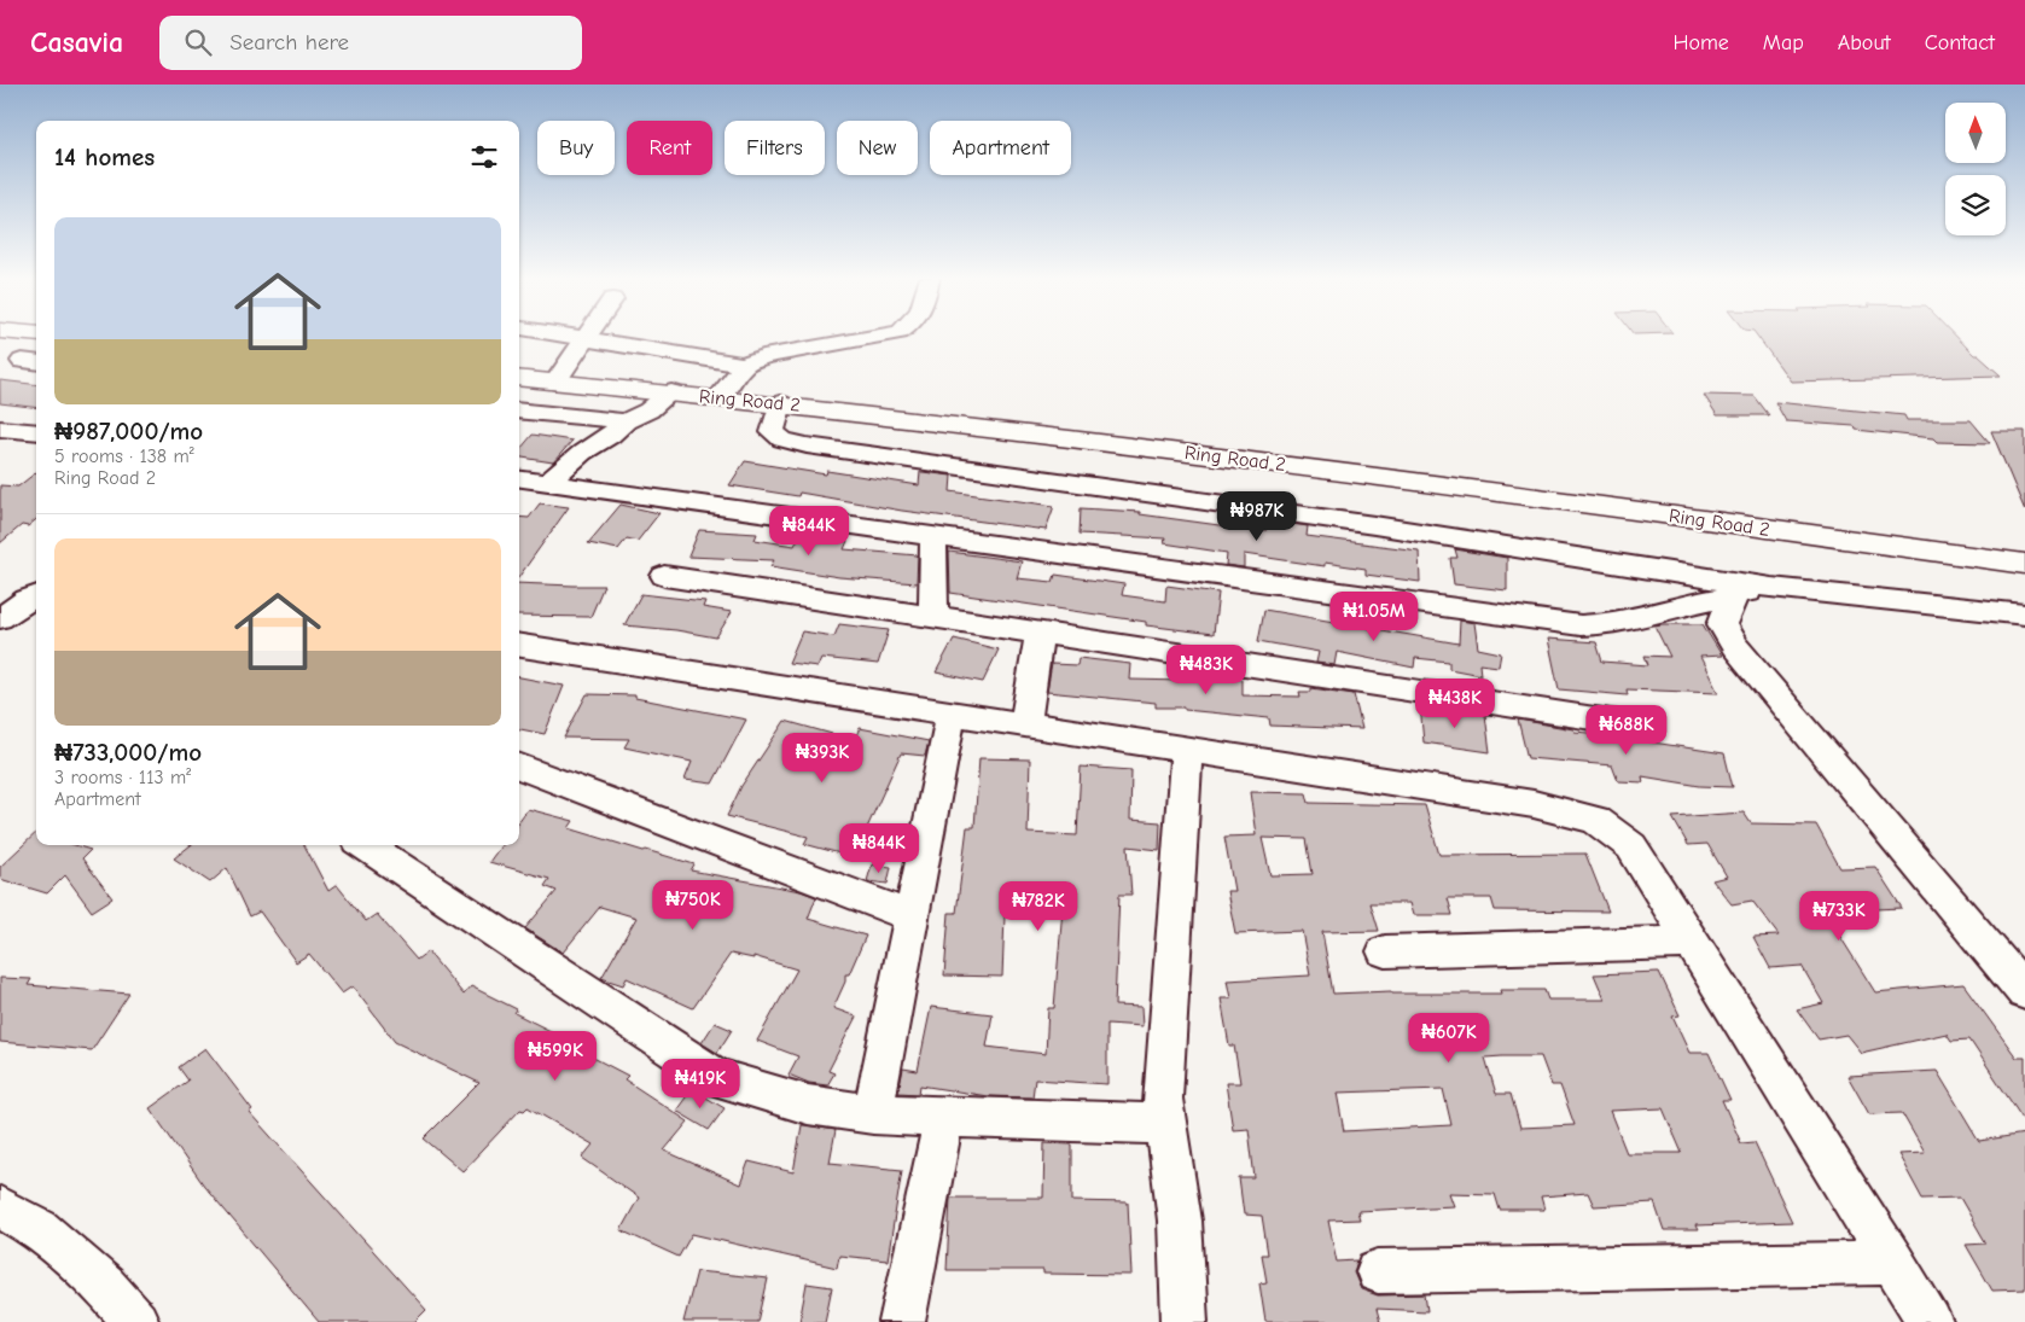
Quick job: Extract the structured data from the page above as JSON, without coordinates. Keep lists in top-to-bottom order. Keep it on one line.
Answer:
{"streets":{"main road":["Ring Road 2"]},"north":"top","page":{"header":"Casavia","search":"Search here","nav":["Home","Map","About","Contact"],"chip":["Buy","Rent","Filters","New","Apartment"],"heading":"14 homes","list":[{"name":"₦987,000/mo","note":"5 rooms · 138 m² · Ring Road 2"},{"name":"₦733,000/mo","note":"3 rooms · 113 m² · Apartment"}],"price":["₦987K","₦844K","₦1.05M","₦483K","₦438K","₦688K","₦393K","₦844K","₦750K","₦782K","₦733K","₦607K","₦599K","₦419K"]}}
